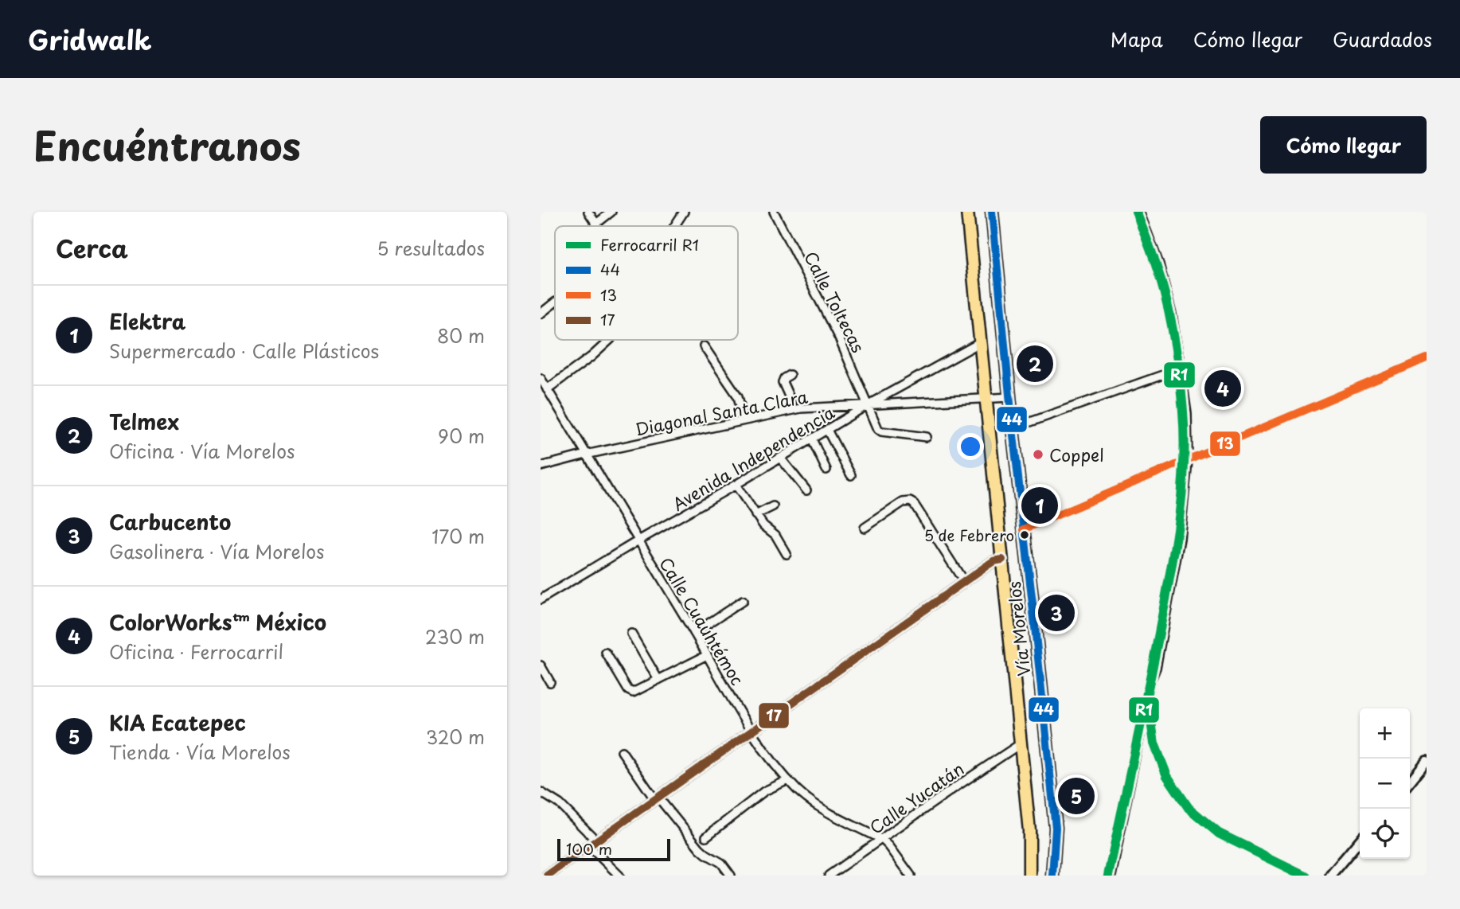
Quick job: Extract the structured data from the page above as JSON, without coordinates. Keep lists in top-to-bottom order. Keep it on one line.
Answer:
{"streets":{"main road":["Vía Morelos"],"street":["Calle Toltecas","Diagonal Santa Clara","Avenida Independencia","Calle Cuauhtémoc","Calle Yucatán"]},"crossings":[["Calle Toltecas","Diagonal Santa Clara"],["Calle Toltecas","Avenida Independencia"],["Diagonal Santa Clara","Avenida Independencia"],["Diagonal Santa Clara","Calle Cuauhtémoc"],["Diagonal Santa Clara","Vía Morelos"],["Avenida Independencia","Calle Cuauhtémoc"],["Avenida Independencia","Vía Morelos"],["Calle Cuauhtémoc","Calle Yucatán"],["Vía Morelos","Calle Yucatán"]],"places":["Coppel","5 de Febrero"],"lines":["rail line R1","transit line 44","transit line 13","transit line 17"],"legend":["Ferrocarril R1","44","13","17"],"scale_bar":"100 m","page":{"header":"Gridwalk","nav":["Mapa","Cómo llegar","Guardados"],"title":"Encuéntranos","buttons":"Cómo llegar","heading":["Cerca","5 resultados"],"list":[{"mark":"1","name":"Elektra","note":"Supermercado · Calle Plásticos","value":"80 m"},{"mark":"2","name":"Telmex","note":"Oficina · Vía Morelos","value":"90 m"},{"mark":"3","name":"Carbucento","note":"Gasolinera · Vía Morelos","value":"170 m"},{"mark":"4","name":"ColorWorks™ México","note":"Oficina · Ferrocarril","value":"230 m"},{"mark":"5","name":"KIA Ecatepec","note":"Tienda · Vía Morelos","value":"320 m"}],"pins":["2","4","1","3","5"],"map_buttons":["+","−"],"scale":"100 m"}}
